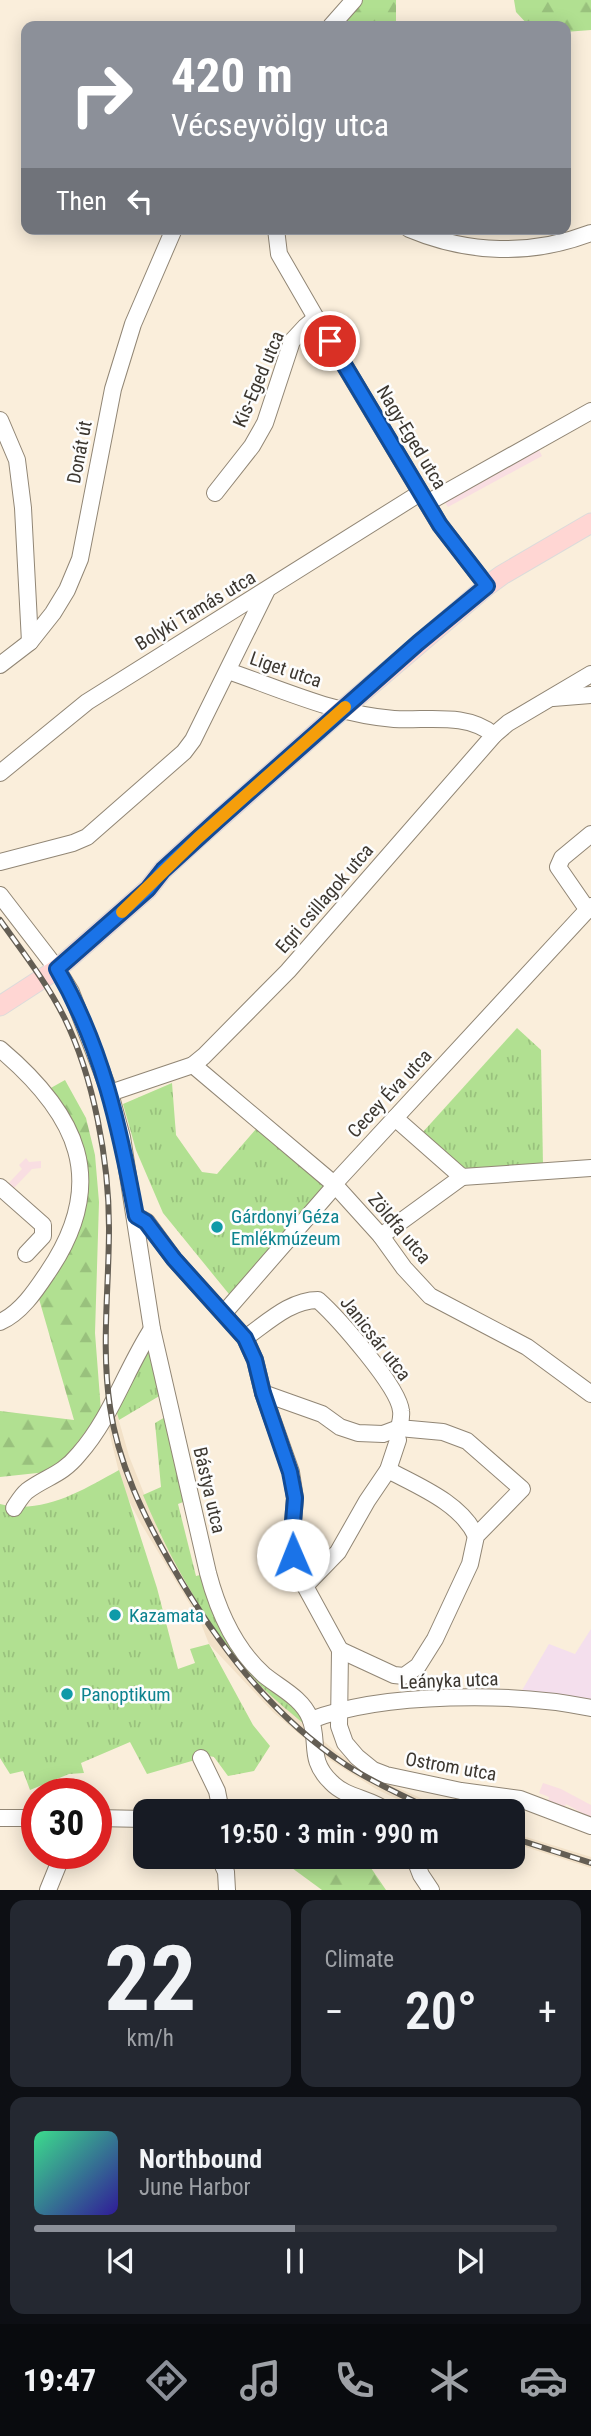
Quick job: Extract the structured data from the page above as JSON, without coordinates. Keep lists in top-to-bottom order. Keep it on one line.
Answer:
{"streets":{"street":["Kis-Eged utca","Nagy-Eged utca","Donát út","Bolyki Tamás utca","Liget utca","Egri csillagok utca","Cecey Éva utca","Zöldfa utca","Janicsár utca","Bástya utca","Leányka utca","Ostrom utca"]},"crossings":[["Kis-Eged utca","Nagy-Eged utca"],["Nagy-Eged utca","Bolyki Tamás utca"],["Liget utca","Egri csillagok utca"],["Egri csillagok utca","Zöldfa utca"],["Egri csillagok utca","Bástya utca"],["Cecey Éva utca","Zöldfa utca"],["Bástya utca","Leányka utca"],["Leányka utca","Ostrom utca"]],"places":["Gárdonyi Géza Emlékmúzeum","Kazamata","Panoptikum"],"page":{"turn":["420 m","Vécseyvölgy utca"],"then":"Then","limit":"30","trip":"19:50 · 3 min · 990 m","tile":[["22","km/h"],"Climate"],"heat":["−","20°","+"],"song":["Northbound","June Harbor"],"tabs":"19:47"}}
